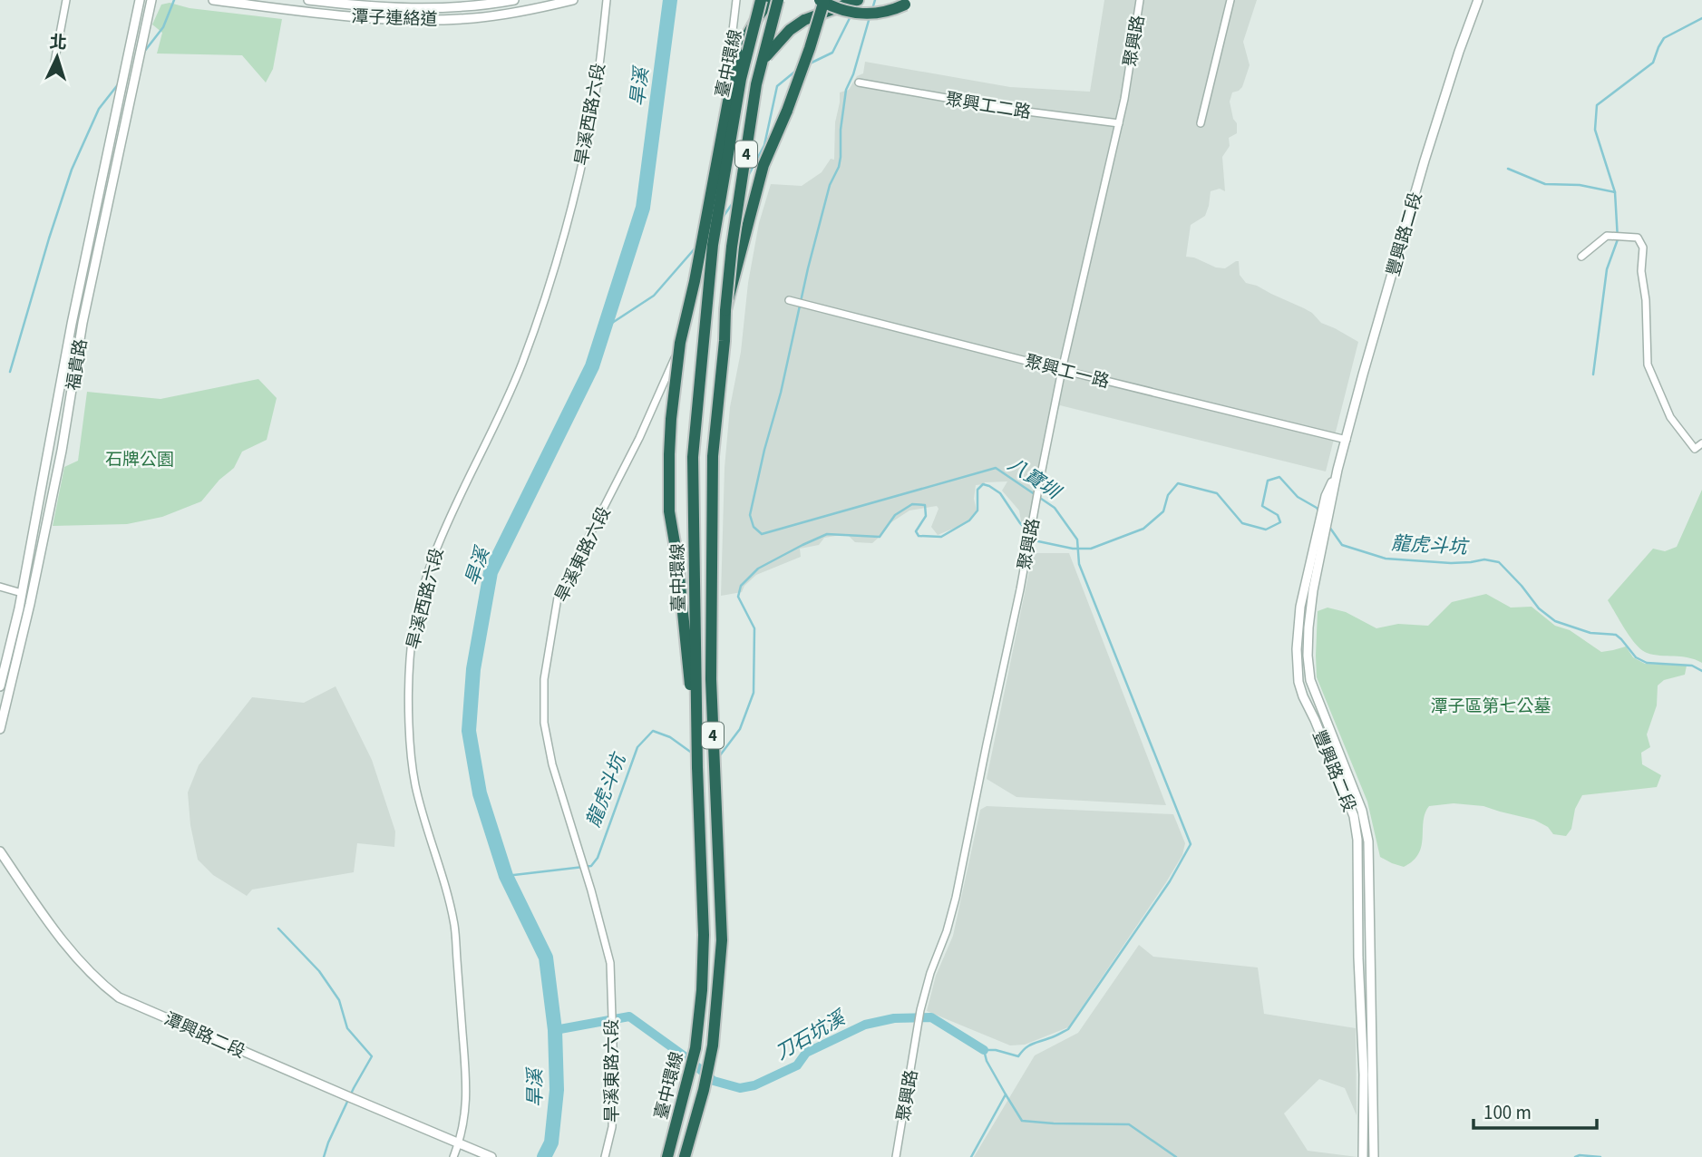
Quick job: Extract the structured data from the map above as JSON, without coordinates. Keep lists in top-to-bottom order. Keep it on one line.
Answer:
{"streets":{"highway":["臺中環線","4"],"street":["潭子連絡道","聚興路","聚興工二路","旱溪西路六段","豐興路二段","福貴路","聚興工一路","旱溪東路六段","潭興路二段"]},"crossings":[["聚興路","聚興工二路"],["聚興路","聚興工一路"],["旱溪西路六段","潭興路二段"],["豐興路二段","聚興工一路"]],"water":["旱溪","八寶圳","龍虎斗坑","刀石坑溪"],"parks":["石牌公園","潭子區第七公墓"],"scale_bar":"100 m","north":"top"}
